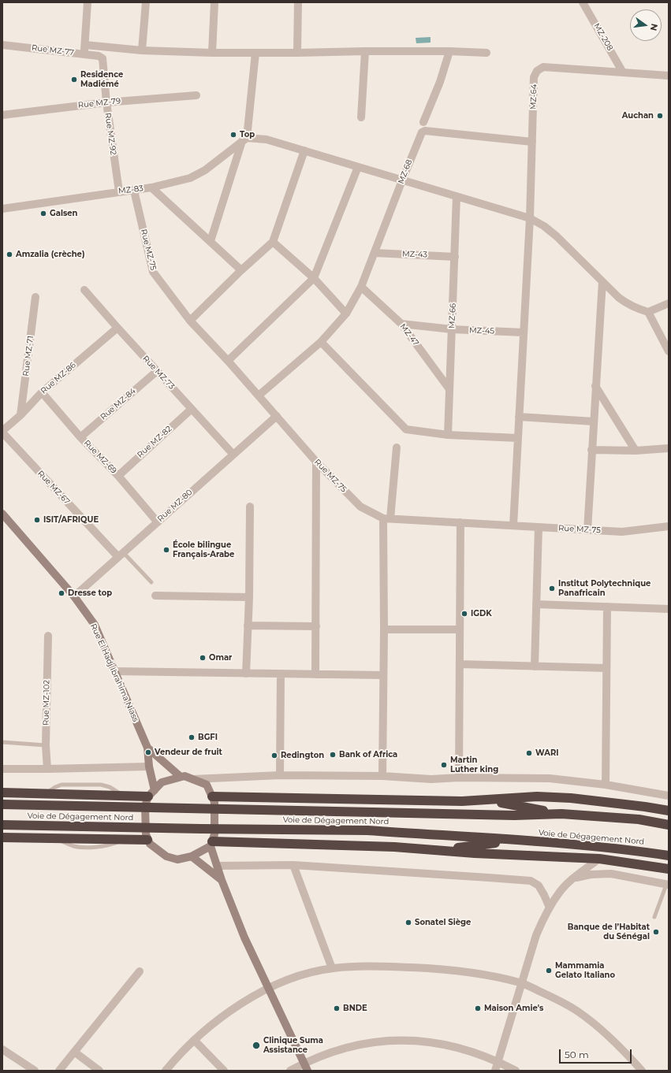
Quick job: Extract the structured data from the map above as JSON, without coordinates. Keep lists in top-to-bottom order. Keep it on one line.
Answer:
{"streets":{"highway":["Voie de Dégagement Nord"],"street":["MZ-208","Rue MZ-77","MZ-64","Rue MZ-79","Rue MZ-92","MZ-68","MZ-83","Rue MZ-75","MZ-43","MZ-66","MZ-45","MZ-47","Rue MZ-71","Rue MZ-73","Rue MZ-86","Rue MZ-84","Rue MZ-82","Rue MZ-69","Rue MZ-67","Rue MZ-80","Rue El Hadj Ibrahima Niass","Rue MZ-102"]},"crossings":[["MZ-208","MZ-64"],["Rue MZ-77","Rue MZ-92"],["MZ-64","MZ-68"],["MZ-64","Rue MZ-75"],["MZ-64","MZ-45"],["Rue MZ-79","Rue MZ-92"],["Rue MZ-92","MZ-83"],["MZ-68","Rue MZ-75"],["MZ-68","MZ-43"],["MZ-68","MZ-47"],["MZ-83","Rue MZ-75"],["Rue MZ-75","Rue MZ-80"],["MZ-43","MZ-66"],["MZ-66","MZ-45"],["MZ-66","MZ-47"],["MZ-45","MZ-47"],["Rue MZ-71","Rue MZ-86"],["Rue MZ-73","Rue MZ-86"],["Rue MZ-73","Rue MZ-84"],["Rue MZ-73","Rue MZ-82"],["Rue MZ-73","Rue MZ-80"],["Rue MZ-86","Rue MZ-69"],["Rue MZ-86","Rue MZ-67"],["Rue MZ-84","Rue MZ-69"],["Rue MZ-82","Rue MZ-69"],["Rue MZ-69","Rue MZ-80"],["Rue MZ-67","Rue MZ-80"],["Rue MZ-80","Rue El Hadj Ibrahima Niass"]],"places":["Residence Madiémé","Auchan","Top","Galsen","Amzalia (crèche)","ISIT/AFRIQUE","École bilingue Français-Arabe","Institut Polytechnique Panafricain","Dresse top","IGDK","Omar","BGFI","Vendeur de fruit","WARI","Bank of Africa","Redington","Martin Luther king","Sonatel Siège","Banque de l’Habitat du Sénégal","Mammamia Gelato Italiano","BNDE","Maison Amie's","Clinique Suma Assistance"],"scale_bar":"50 m","north":"right"}
